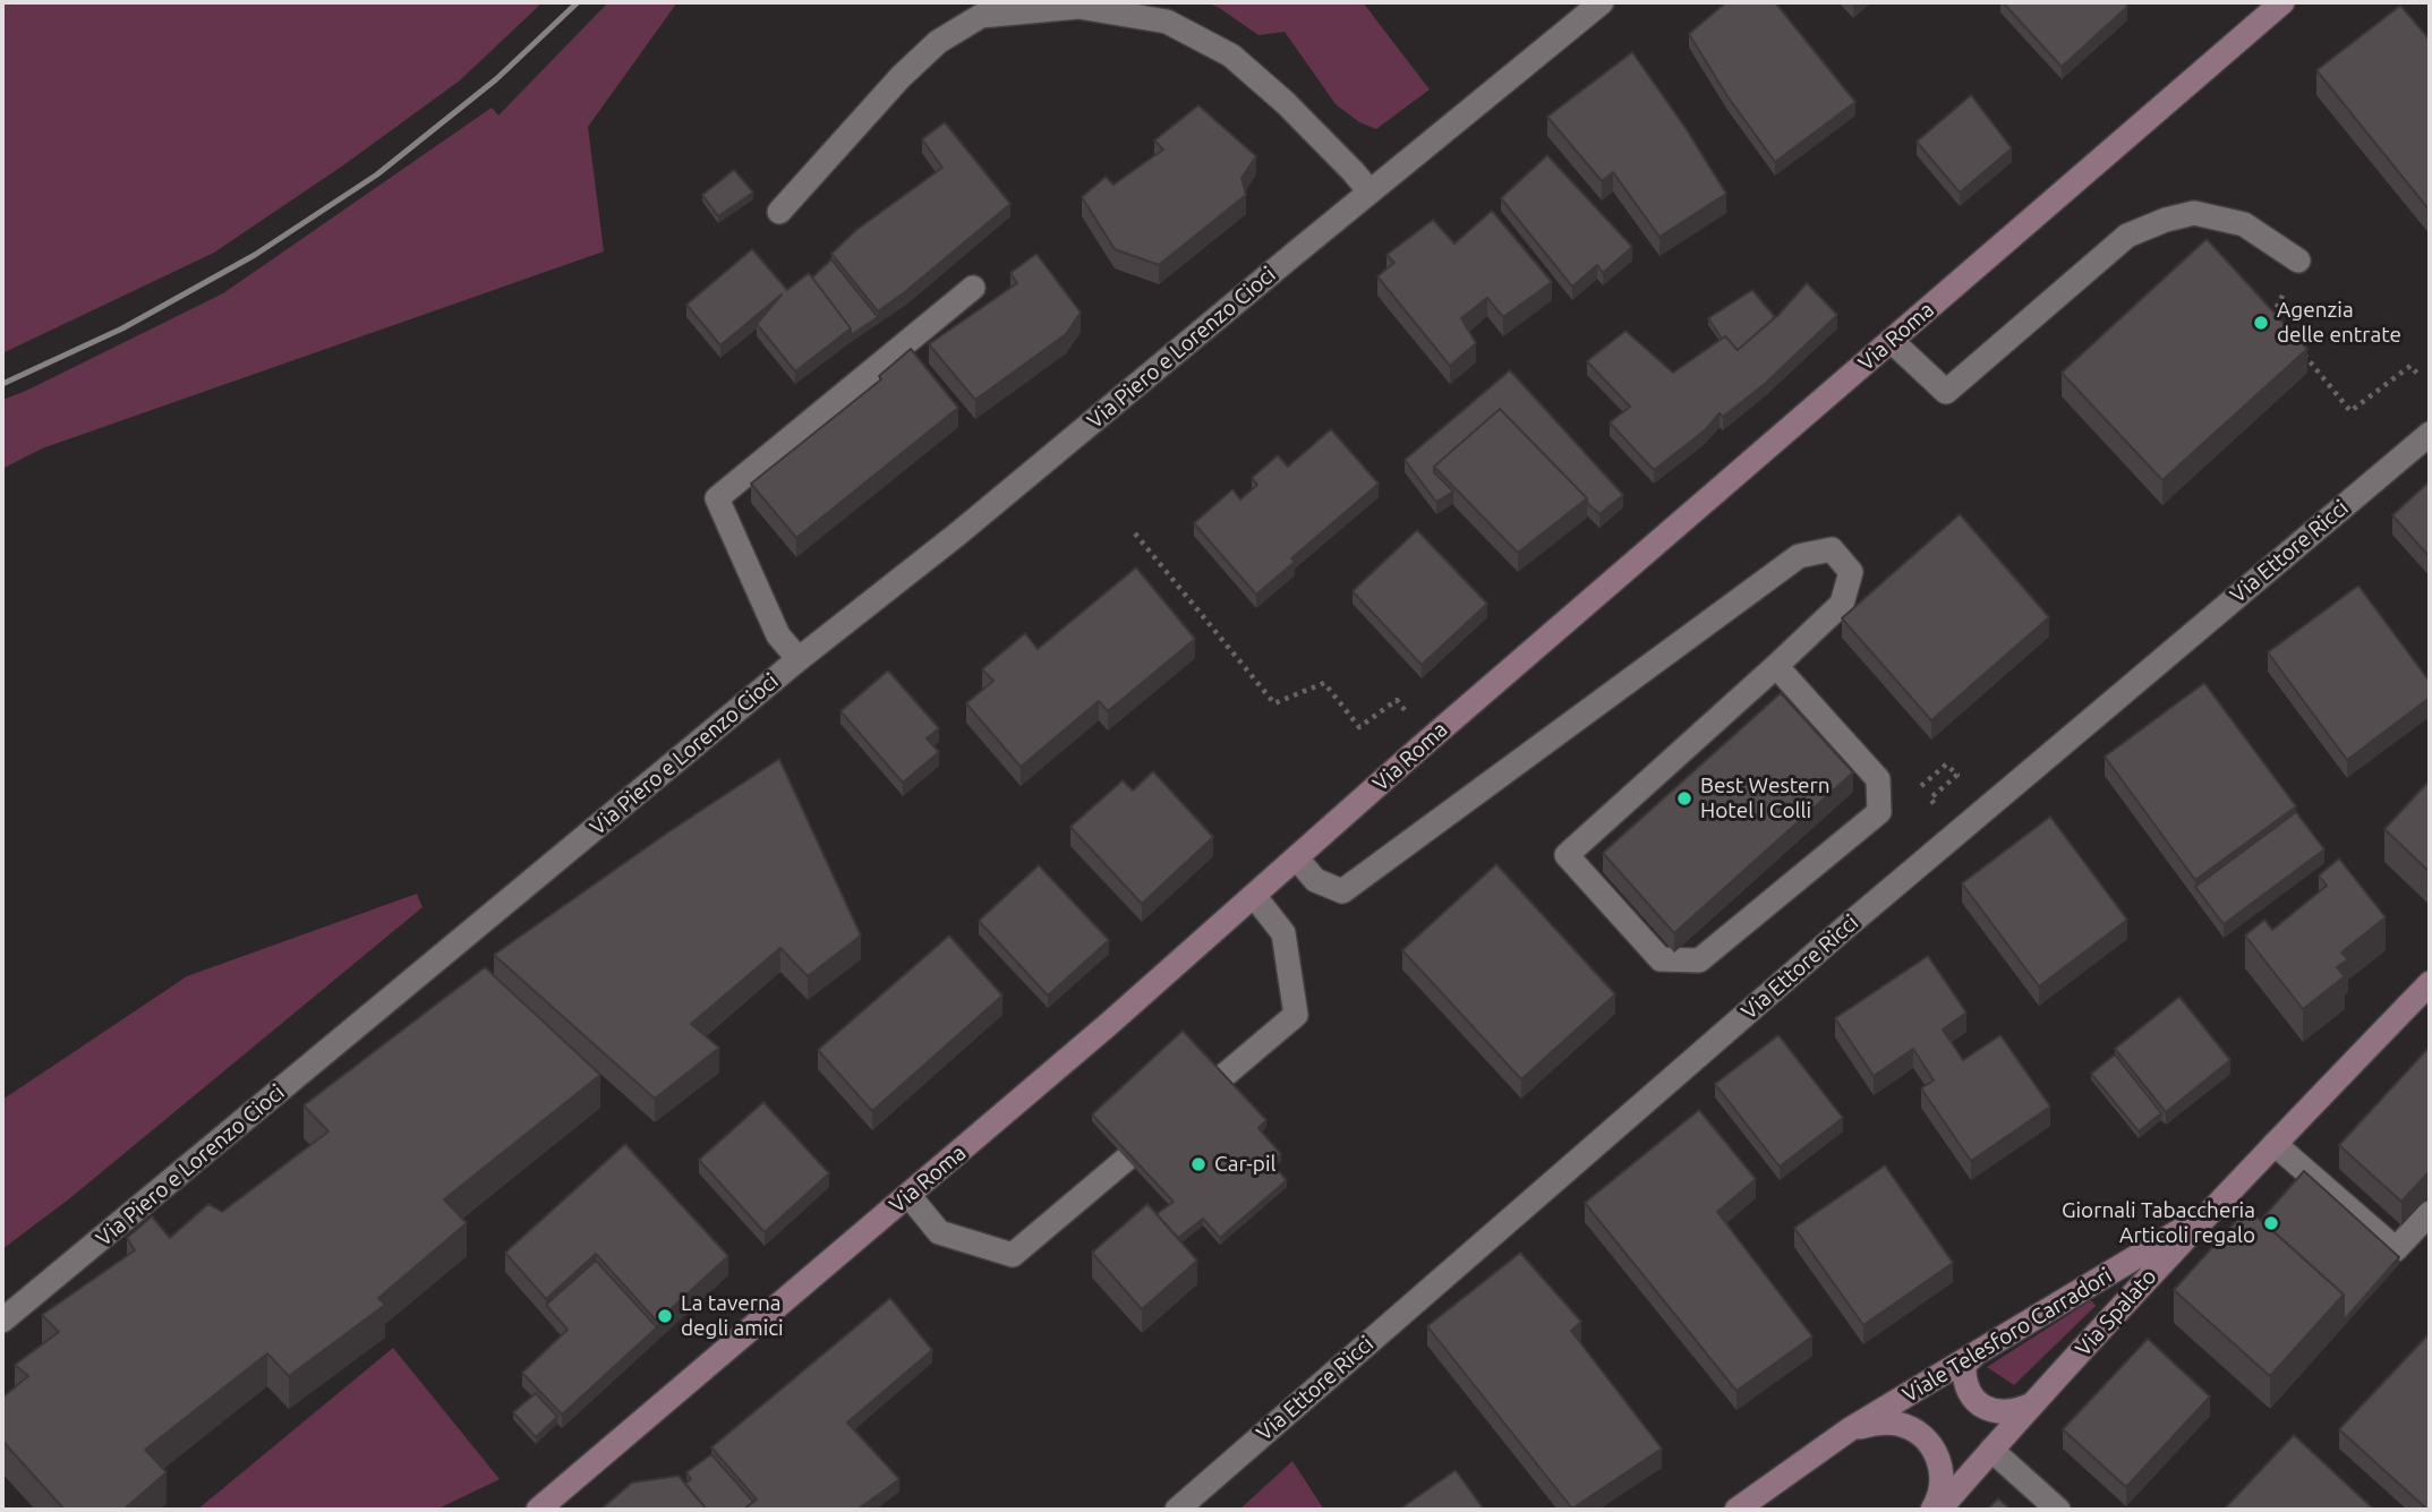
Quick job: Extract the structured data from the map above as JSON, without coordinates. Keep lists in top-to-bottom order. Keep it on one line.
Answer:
{"streets":{"main road":["Via Roma","Via Spalato","Viale Telesforo Carradori"],"street":["Via Piero e Lorenzo Cioci","Via Ettore Ricci"]},"crossings":[["Via Spalato","Viale Telesforo Carradori"]],"places":["Agenzia delle entrate","Best Western Hotel I Colli","Car-pil","Giornali Tabaccheria Articoli regalo","La taverna degli amici"]}
